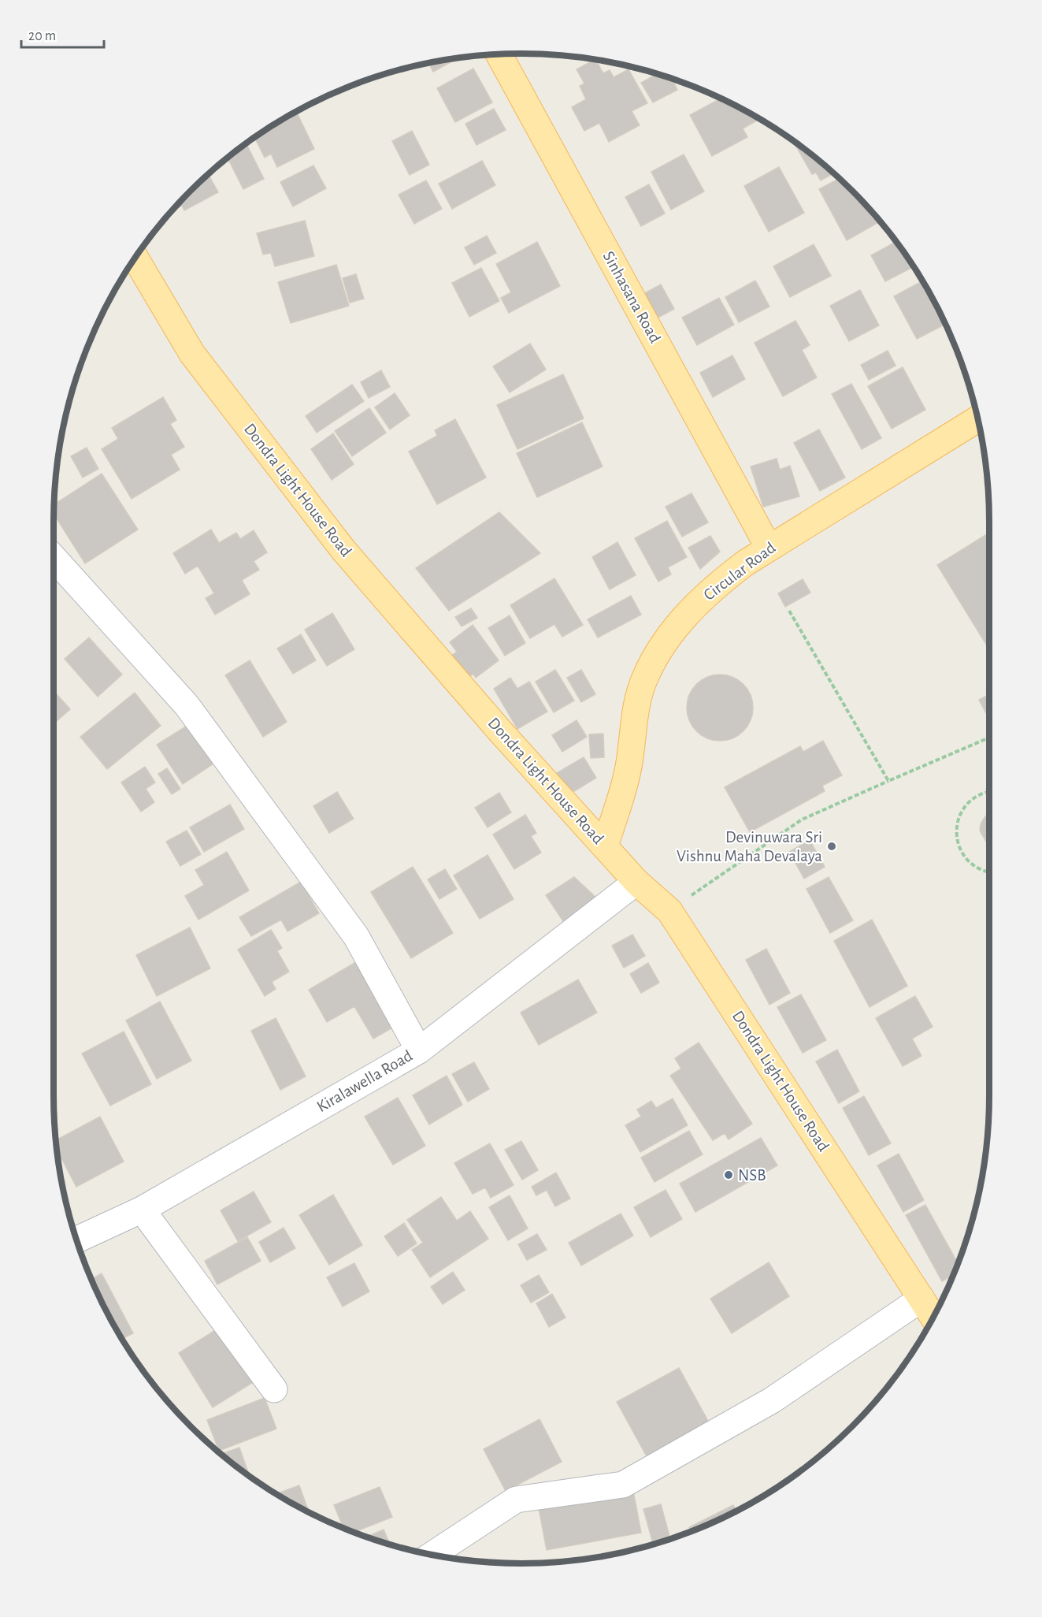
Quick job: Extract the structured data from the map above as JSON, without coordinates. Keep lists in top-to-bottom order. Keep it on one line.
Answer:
{"streets":{"main road":["Sinhasana Road","Dondra Light House Road","Circular Road"],"street":["Kiralawella Road"]},"crossings":[["Sinhasana Road","Circular Road"],["Dondra Light House Road","Circular Road"],["Dondra Light House Road","Kiralawella Road"]],"places":["Devinuwara Sri Vishnu Maha Devalaya","NSB"],"scale_bar":"20 m"}
